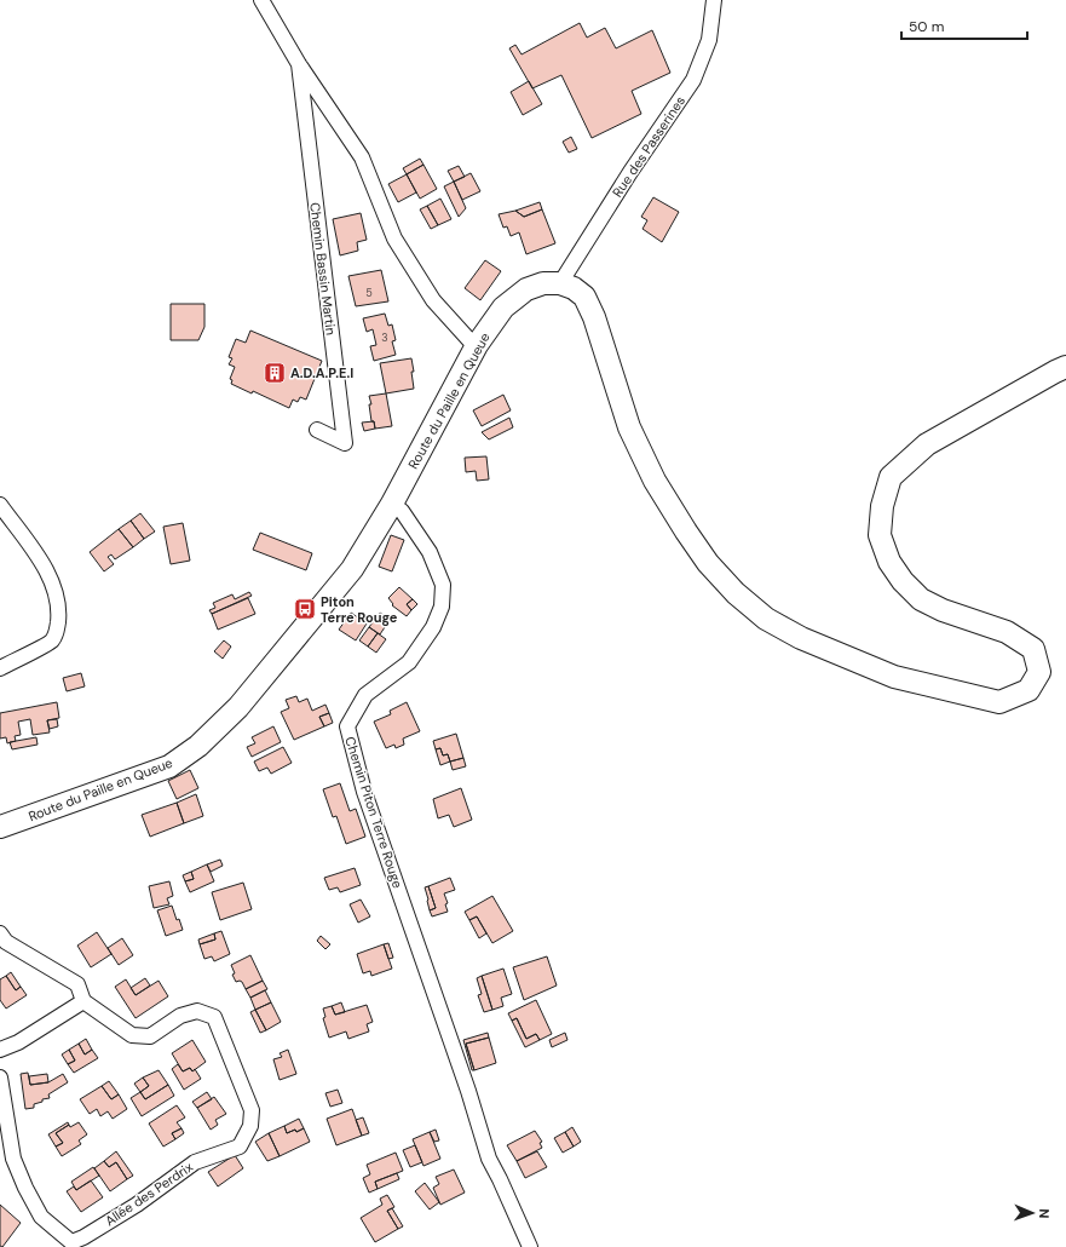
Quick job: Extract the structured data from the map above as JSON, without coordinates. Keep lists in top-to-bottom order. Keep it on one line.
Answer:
{"streets":{"main road":["Route du Paille en Queue"],"street":["Rue des Passerines","Chemin Bassin Martin","Chemin Piton Terre Rouge","Allée des Perdrix"]},"crossings":[["Rue des Passerines","Route du Paille en Queue"],["Chemin Bassin Martin","Route du Paille en Queue"],["Route du Paille en Queue","Chemin Piton Terre Rouge"]],"places":{"building":["A.D.A.P.E.I"],"bus stop":["Piton Terre Rouge"]},"house_numbers":["5","3"],"scale_bar":"50 m","north":"right"}
